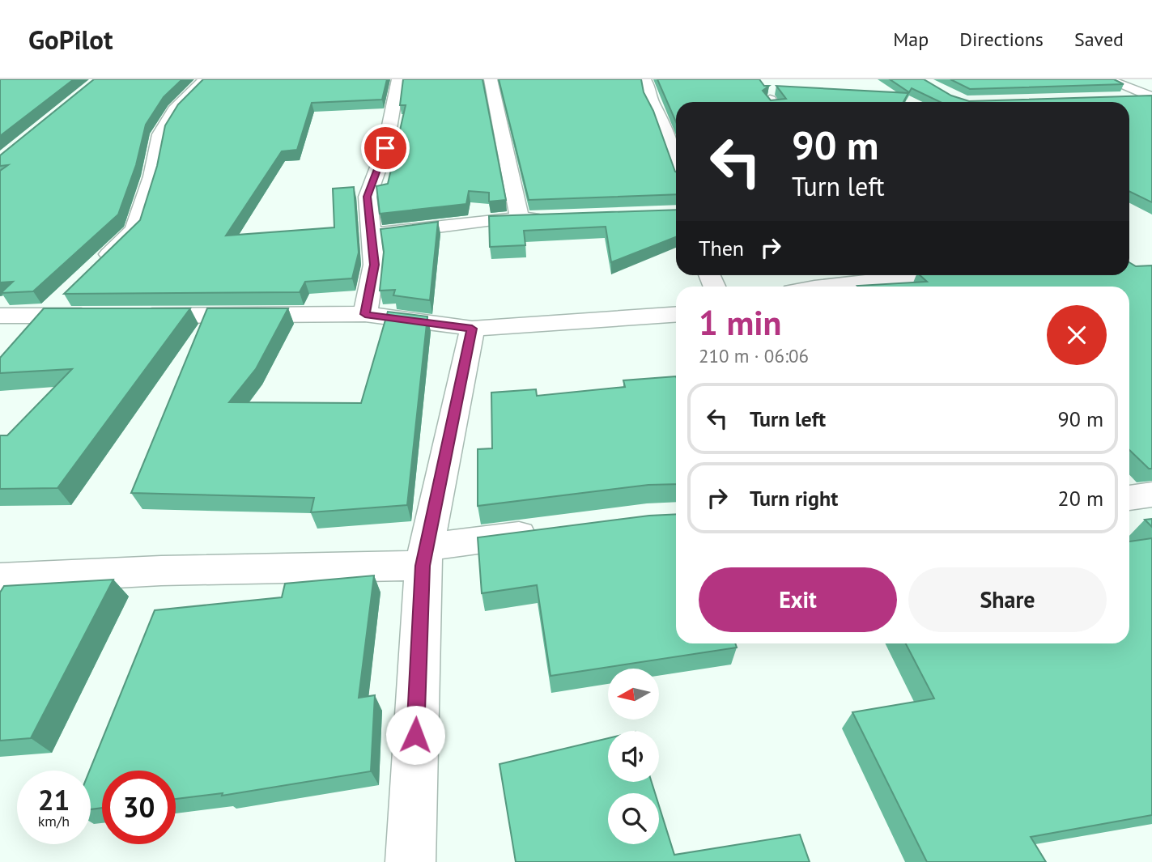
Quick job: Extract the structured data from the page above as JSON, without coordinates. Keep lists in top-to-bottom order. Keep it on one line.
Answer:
{"north":"left","page":{"header":"GoPilot","nav":["Map","Directions","Saved"],"turn":["90 m","Turn left"],"then":"Then","heading":["1 min","210 m · 06:06"],"list":[{"name":"Turn left","value":"90 m"},{"name":"Turn right","value":"20 m"}],"buttons":["Exit","Share"],"speed":"21 km/h","limit":"30"}}
